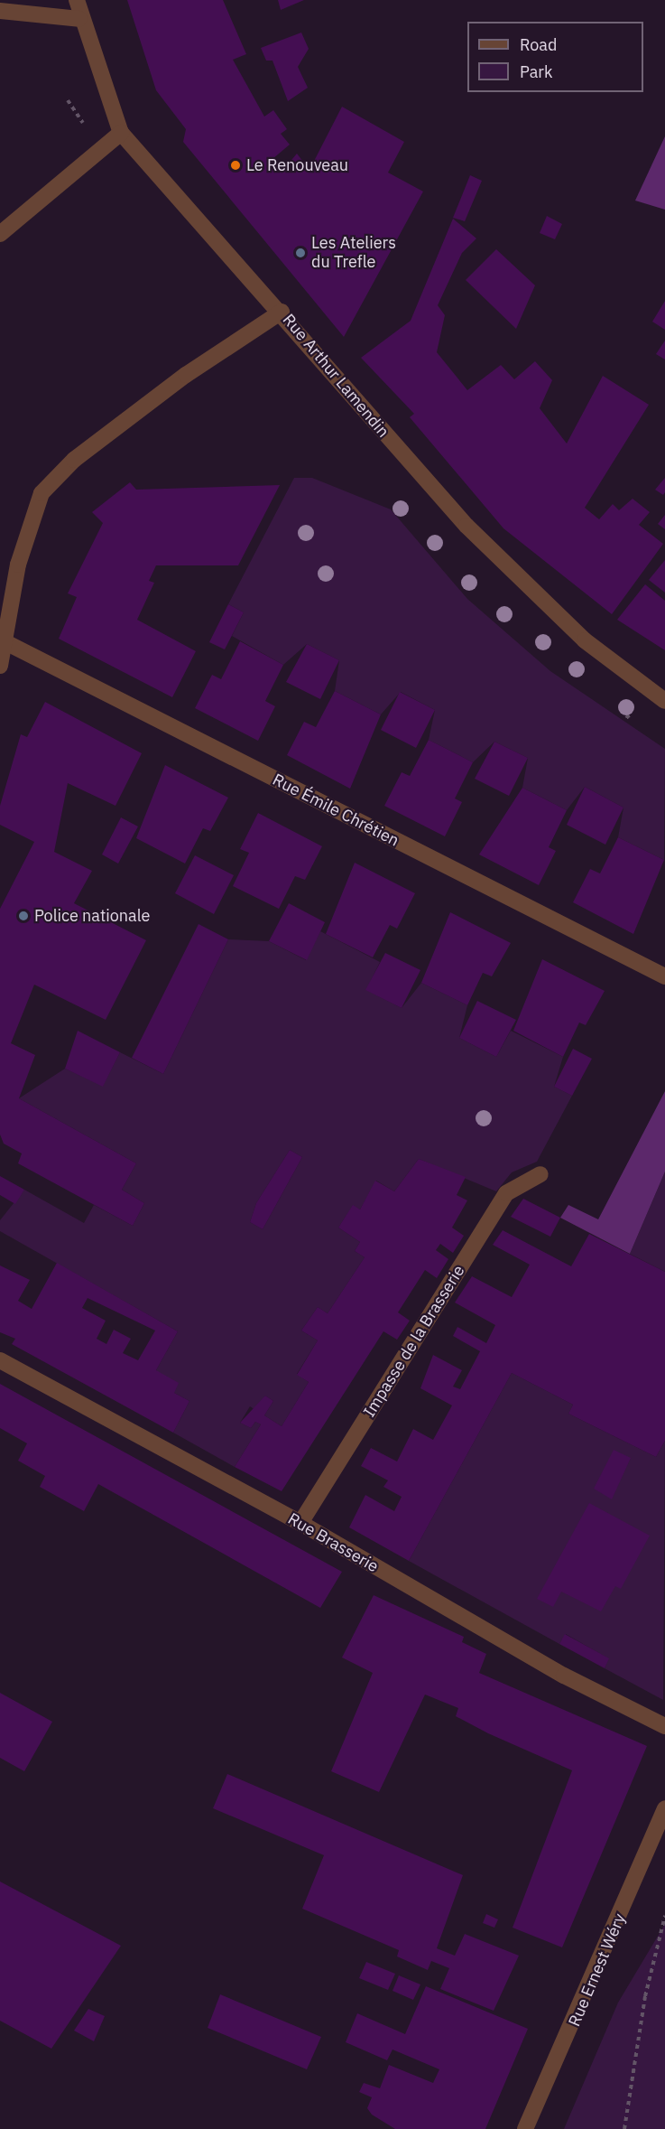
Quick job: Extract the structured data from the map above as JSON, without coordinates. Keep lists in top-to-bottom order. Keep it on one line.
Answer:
{"streets":{"street":["Rue Arthur Lamendin","Rue Émile Chrétien","Impasse de la Brasserie","Rue Brasserie","Rue Ernest Wéry"]},"crossings":[["Impasse de la Brasserie","Rue Brasserie"]],"places":["Le Renouveau","Les Ateliers du Trefle","Police nationale"],"legend":["Road","Park"]}
